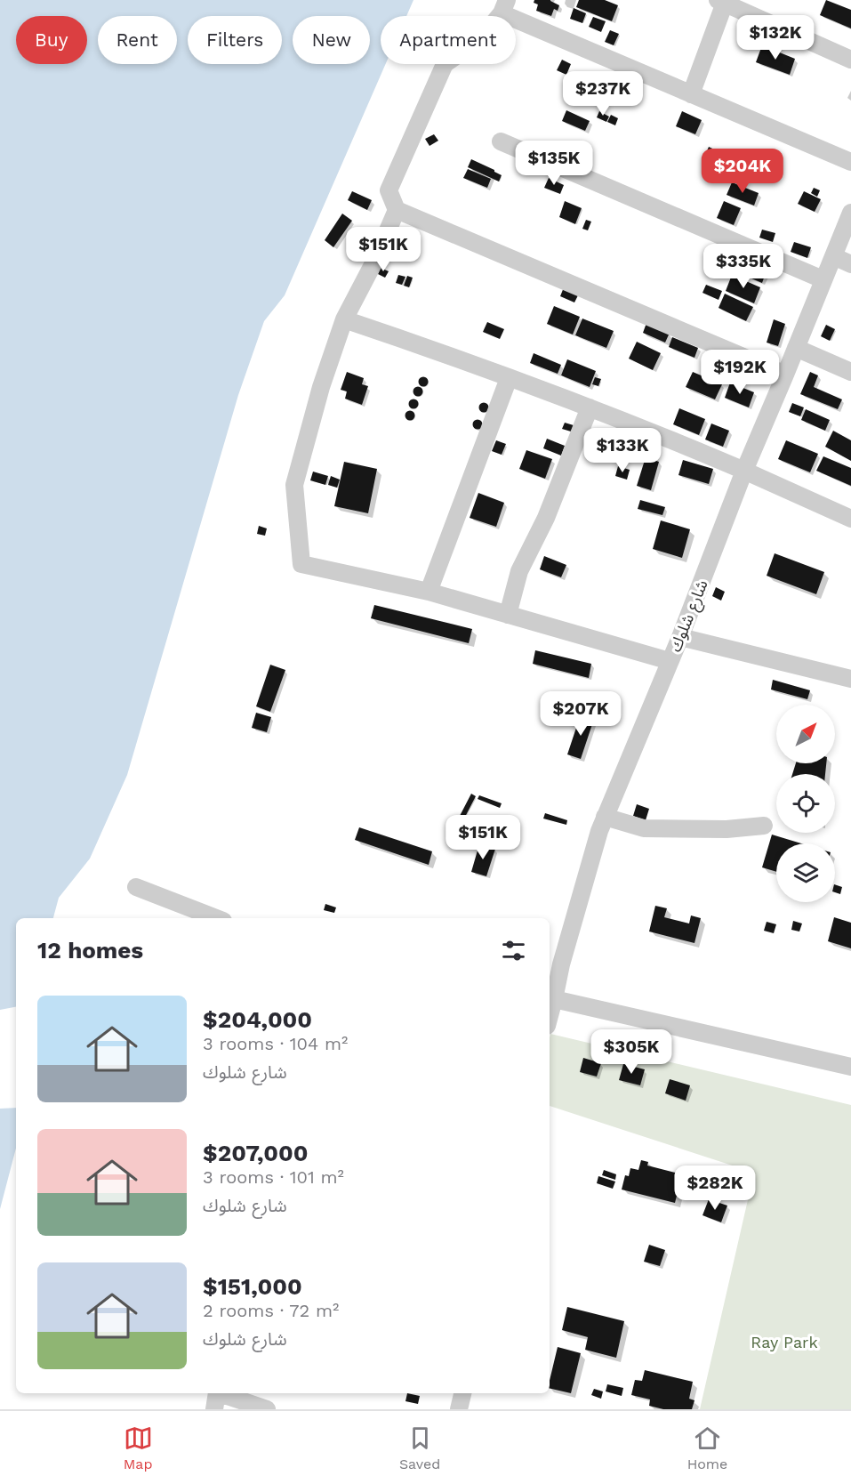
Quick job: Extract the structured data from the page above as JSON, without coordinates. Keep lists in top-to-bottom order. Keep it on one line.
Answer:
{"streets":{"street":["شارع شلوك"]},"parks":["Ray Park"],"north":"top right","page":{"price":["$132K","$237K","$135K","$204K","$151K","$335K","$192K","$133K","$207K","$151K","$305K","$282K"],"chip":["Buy","Rent","Filters","New","Apartment"],"heading":"12 homes","list":[{"name":"$204,000","note":"3 rooms · 104 m² · شارع شلوك"},{"name":"$207,000","note":"3 rooms · 101 m² · شارع شلوك"},{"name":"$151,000","note":"2 rooms · 72 m² · شارع شلوك"}],"tabs":["Map","Saved","Home"]}}
